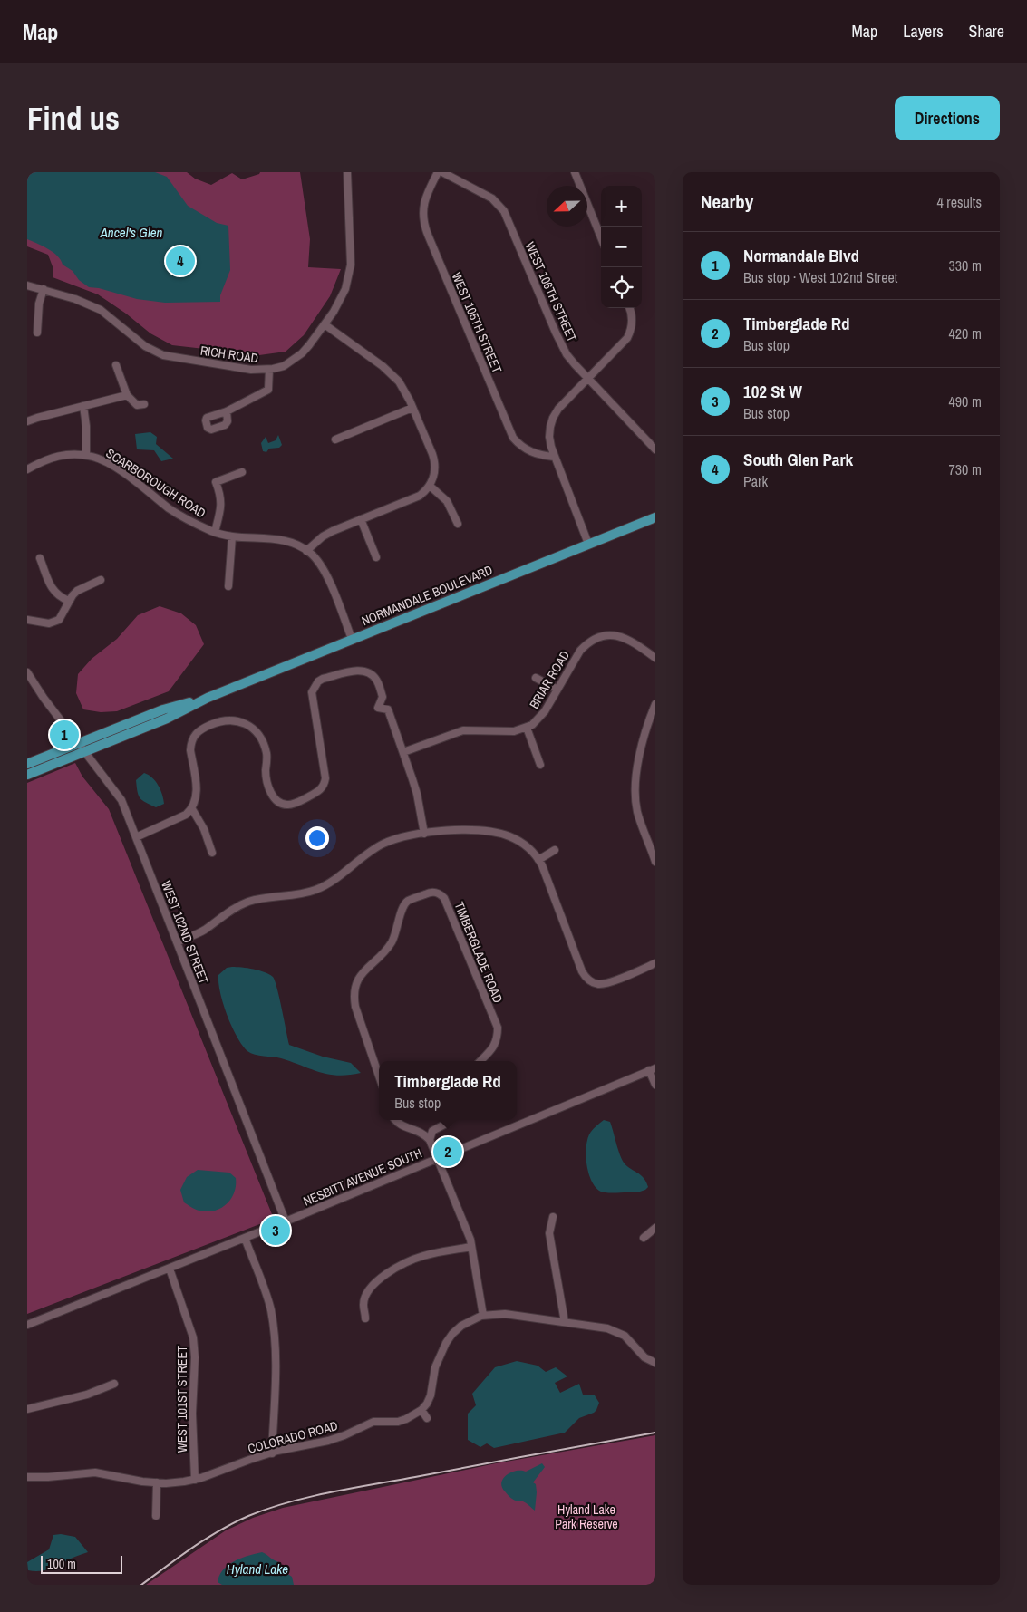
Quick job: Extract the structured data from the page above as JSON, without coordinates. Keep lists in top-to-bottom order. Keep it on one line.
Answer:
{"streets":{"main road":["NORMANDALE BOULEVARD"],"street":["WEST 106TH STREET","WEST 105TH STREET","RICH ROAD","SCARBOROUGH ROAD","BRIAR ROAD","WEST 102ND STREET","TIMBERGLADE ROAD","NESBITT AVENUE SOUTH","WEST 101ST STREET","COLORADO ROAD"]},"crossings":[["SCARBOROUGH ROAD","NORMANDALE BOULEVARD"],["NORMANDALE BOULEVARD","WEST 102ND STREET"],["WEST 102ND STREET","NESBITT AVENUE SOUTH"],["NESBITT AVENUE SOUTH","WEST 101ST STREET"],["WEST 101ST STREET","COLORADO ROAD"]],"water":["Ancel's Glen","Hyland Lake"],"parks":["Hyland Lake Park Reserve"],"scale_bar":"100 m","north":"left","page":{"header":"Map","nav":["Map","Layers","Share"],"buttons":"Directions","title":"Find us","heading":["Nearby","4 results"],"map_buttons":["+","−"],"list":[{"mark":"1","name":"Normandale Blvd","note":"Bus stop · West 102nd Street","value":"330 m"},{"mark":"2","name":"Timberglade Rd","note":"Bus stop","value":"420 m"},{"mark":"3","name":"102 St W","note":"Bus stop","value":"490 m"},{"mark":"4","name":"South Glen Park","note":"Park","value":"730 m"}],"pins":["4","1","2","3"],"popup":["Timberglade Rd","Bus stop"],"scale":"100 m"}}
